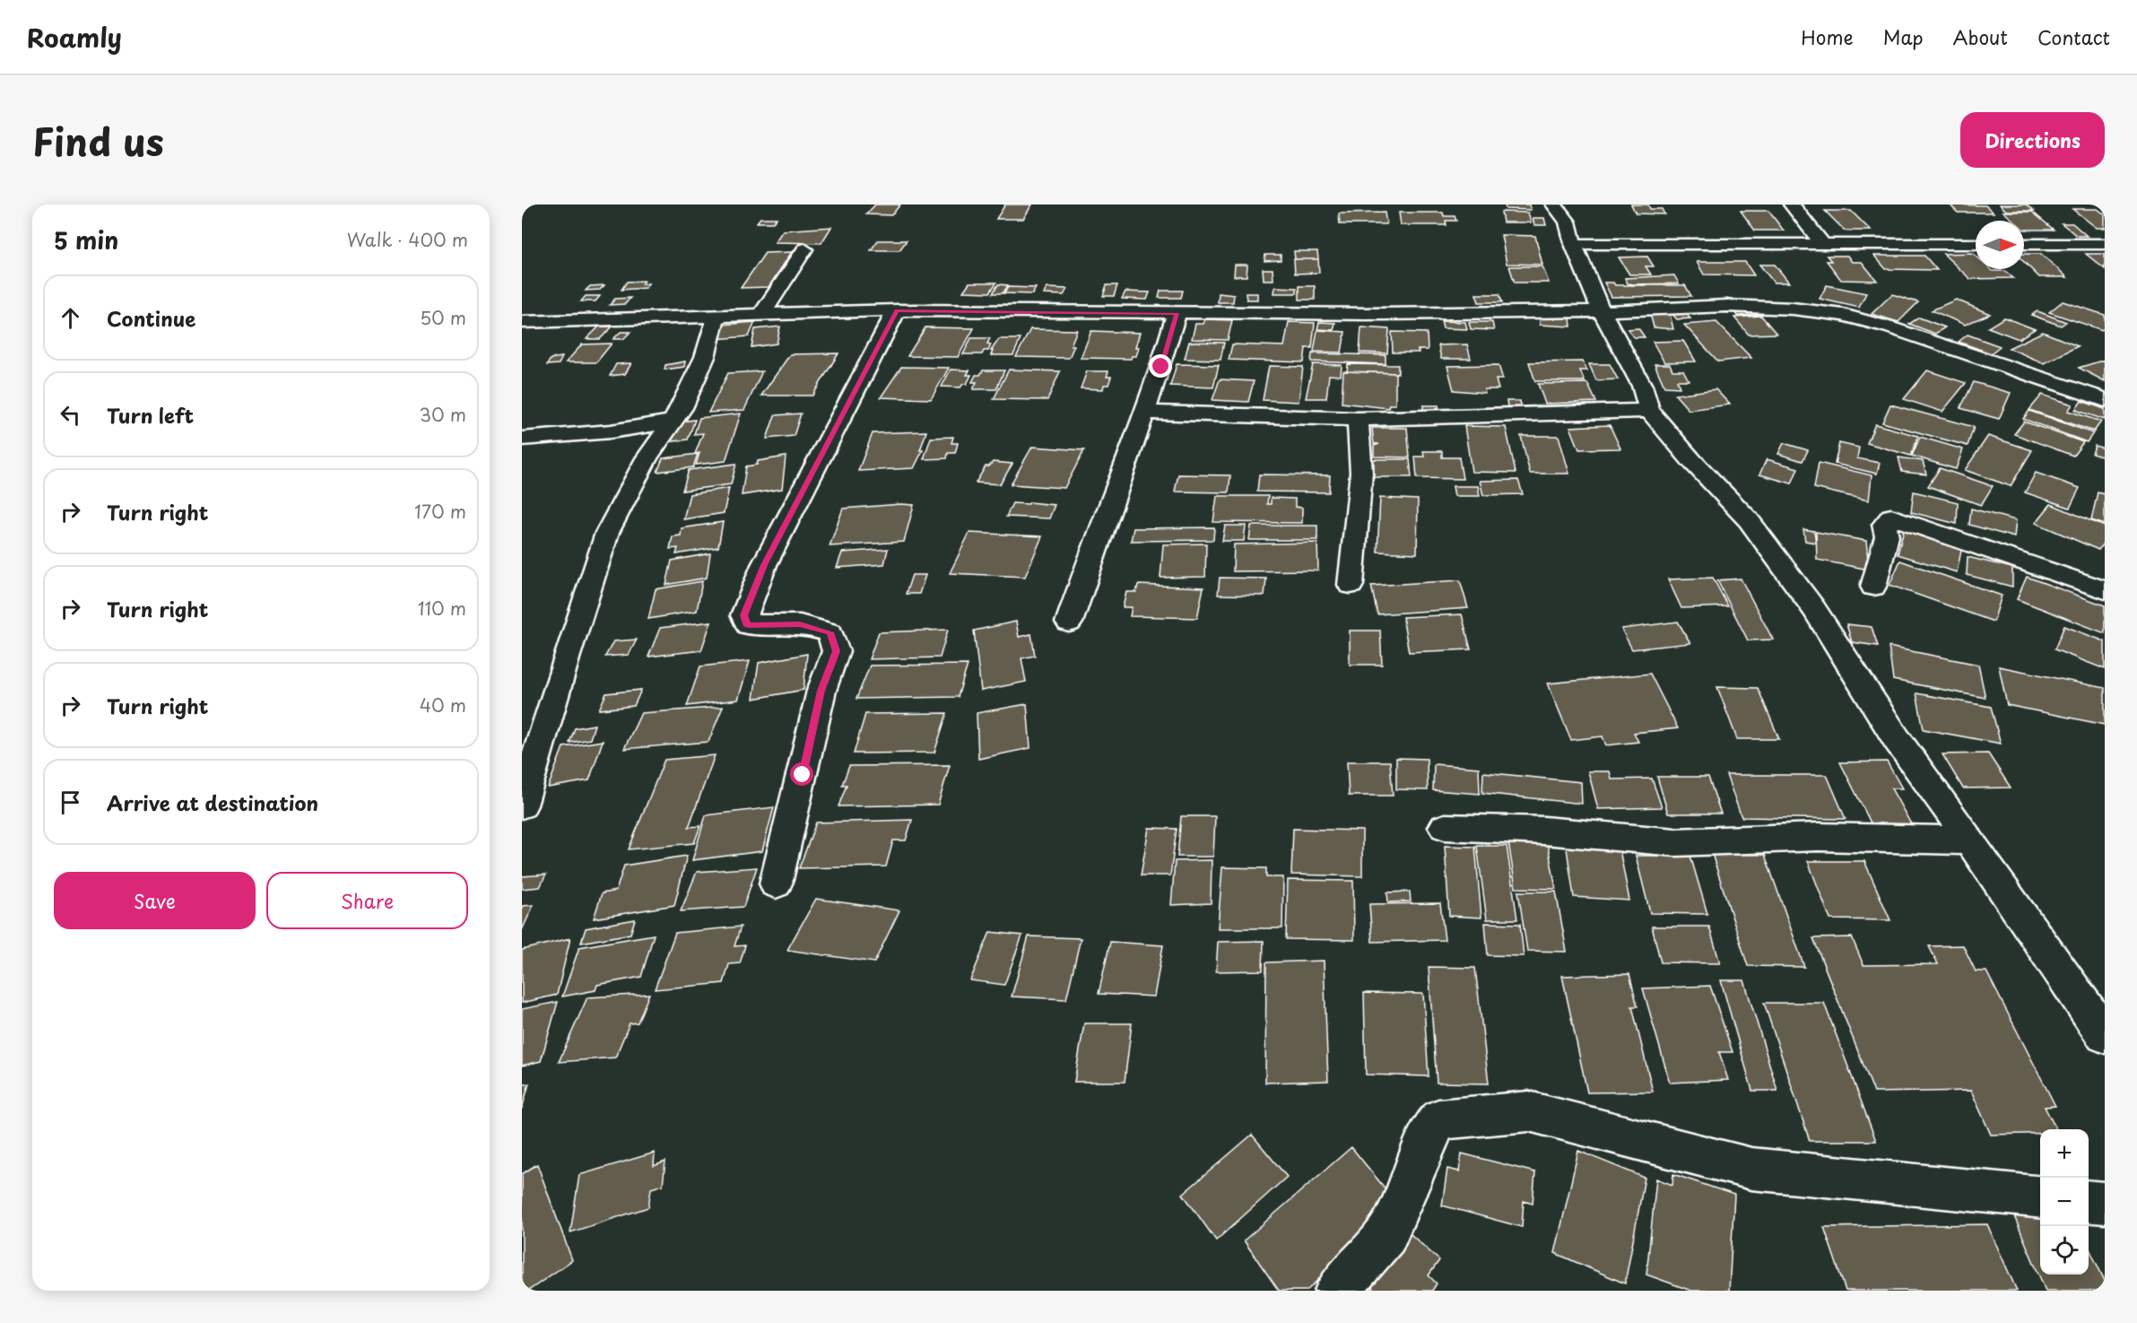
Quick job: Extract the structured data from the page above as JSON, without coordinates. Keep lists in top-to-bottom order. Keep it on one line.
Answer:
{"north":"right","page":{"header":"Roamly","nav":["Home","Map","About","Contact"],"title":"Find us","buttons":["Directions",["Save","Share"]],"heading":["5 min","Walk · 400 m"],"list":[["Continue","50 m"],["Turn left","30 m"],["Turn right","170 m"],["Turn right","110 m"],["Turn right","40 m"],"Arrive at destination"],"map_buttons":["+","−"]}}
